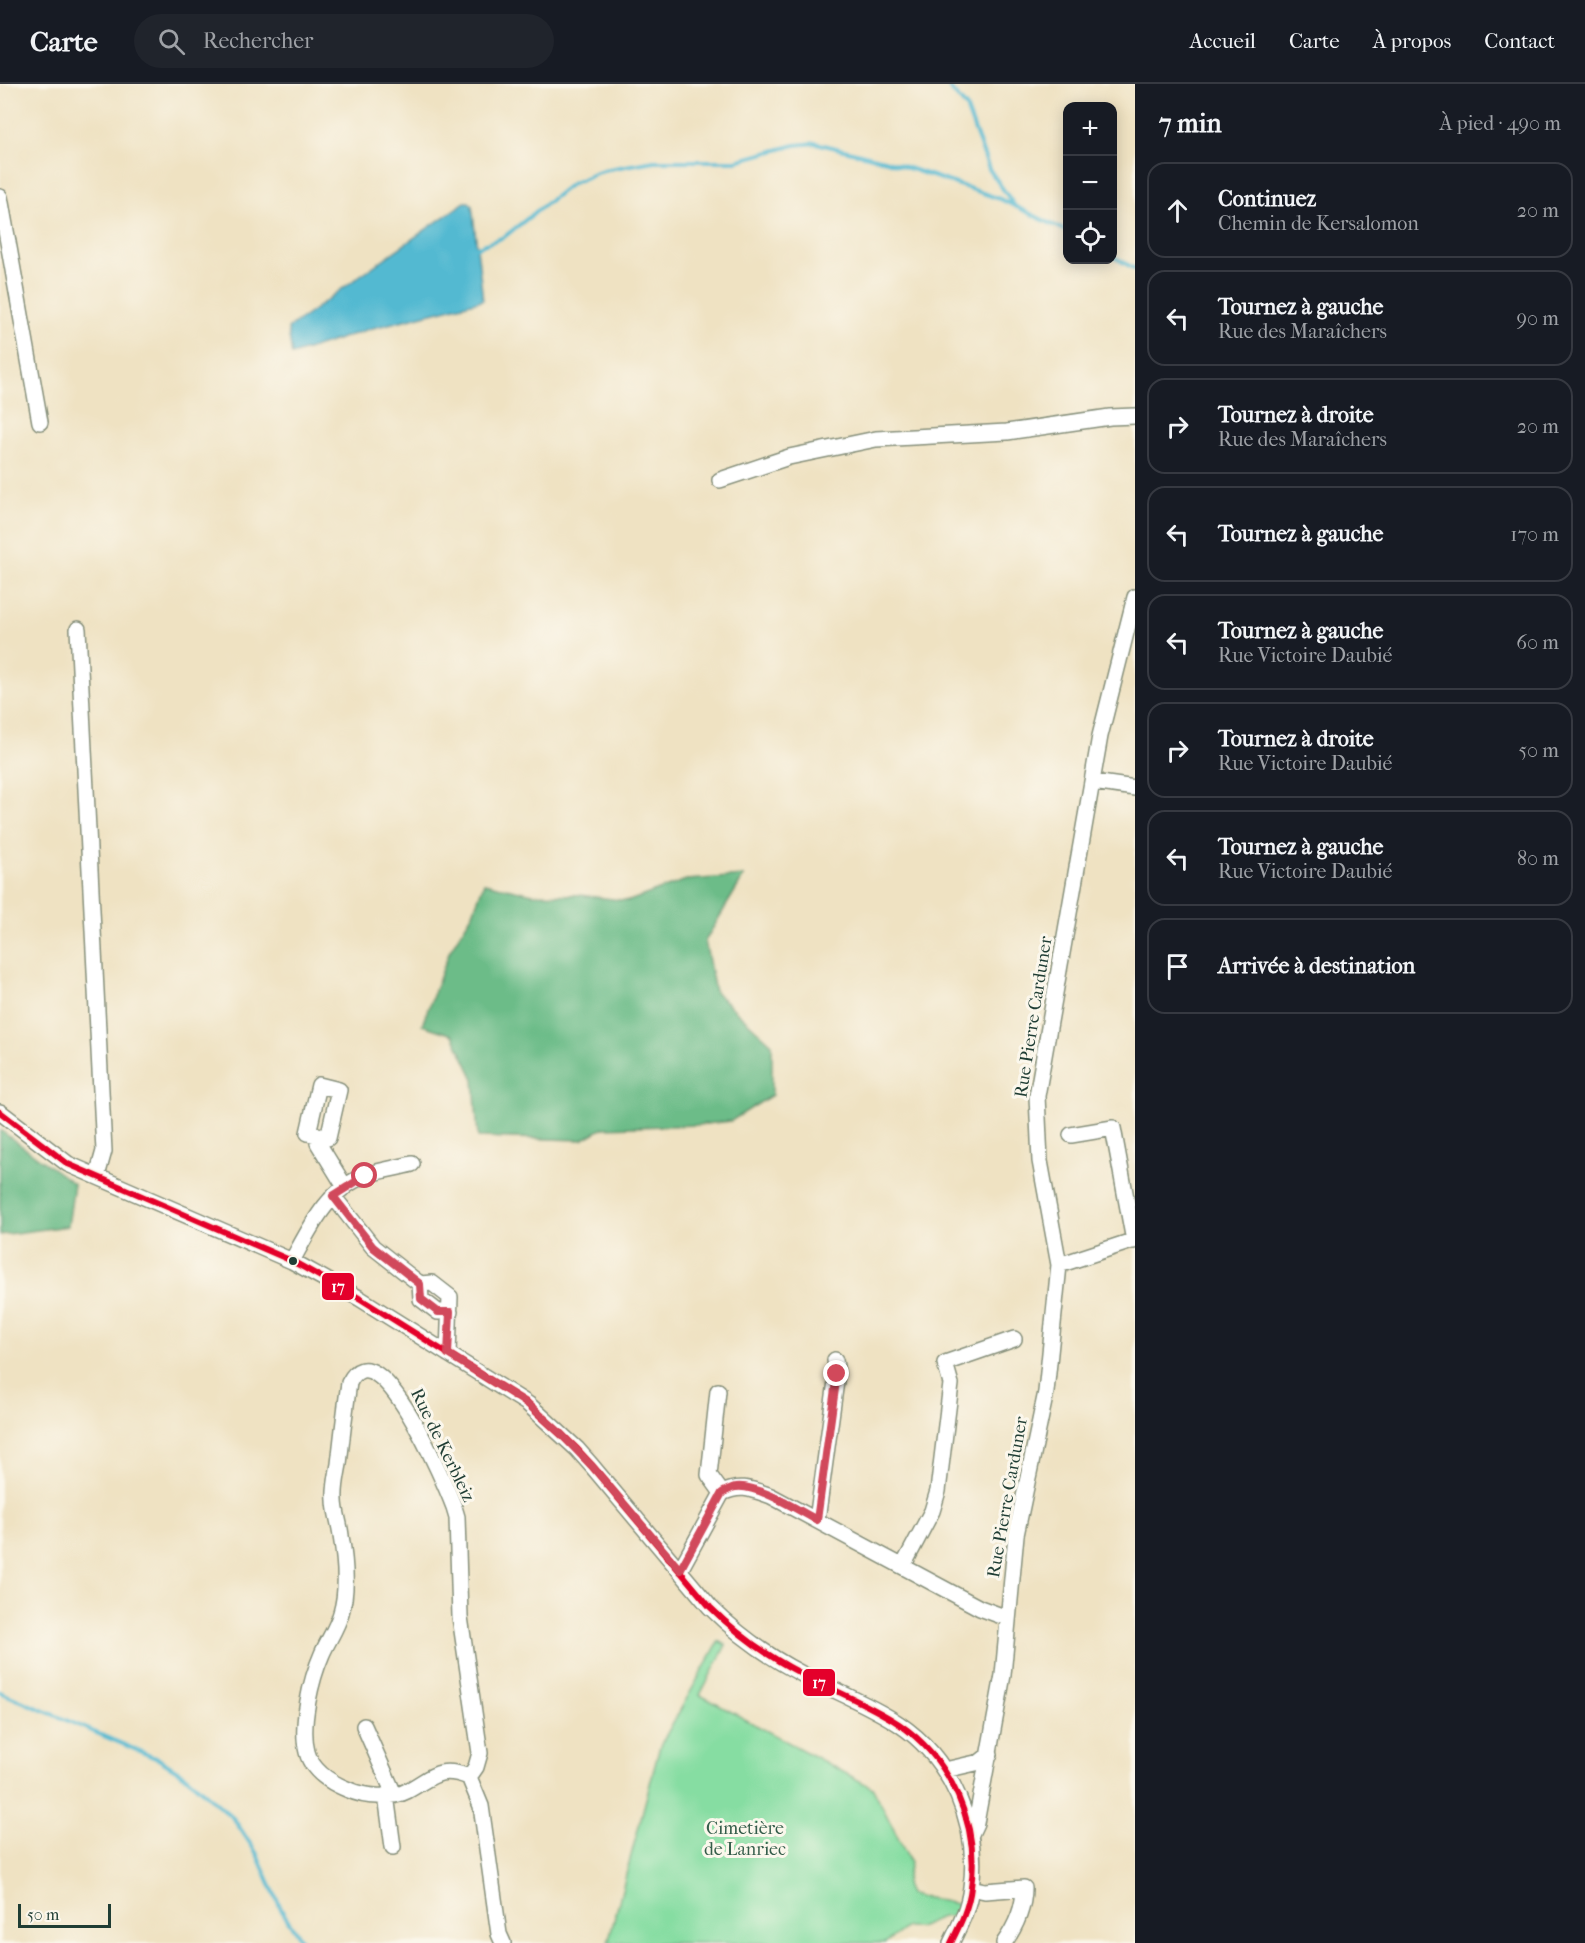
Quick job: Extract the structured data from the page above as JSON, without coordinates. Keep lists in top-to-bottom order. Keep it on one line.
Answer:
{"streets":{"street":["Rue Pierre Carduner","Rue de Kerbleiz"]},"parks":["Cimetière de Lanriec"],"lines":["transit line 17"],"scale_bar":"50 m","page":{"header":"Carte","search":"Rechercher","nav":["Accueil","Carte","À propos","Contact"],"heading":["7 min","À pied · 490 m"],"map_buttons":["+","−"],"list":[["Continuez","Chemin de Kersalomon","20 m"],["Tournez à gauche","Rue des Maraîchers","90 m"],["Tournez à droite","Rue des Maraîchers","20 m"],["Tournez à gauche","170 m"],["Tournez à gauche","Rue Victoire Daubié","60 m"],["Tournez à droite","Rue Victoire Daubié","50 m"],["Tournez à gauche","Rue Victoire Daubié","80 m"],"Arrivée à destination"],"scale":"50 m"}}
